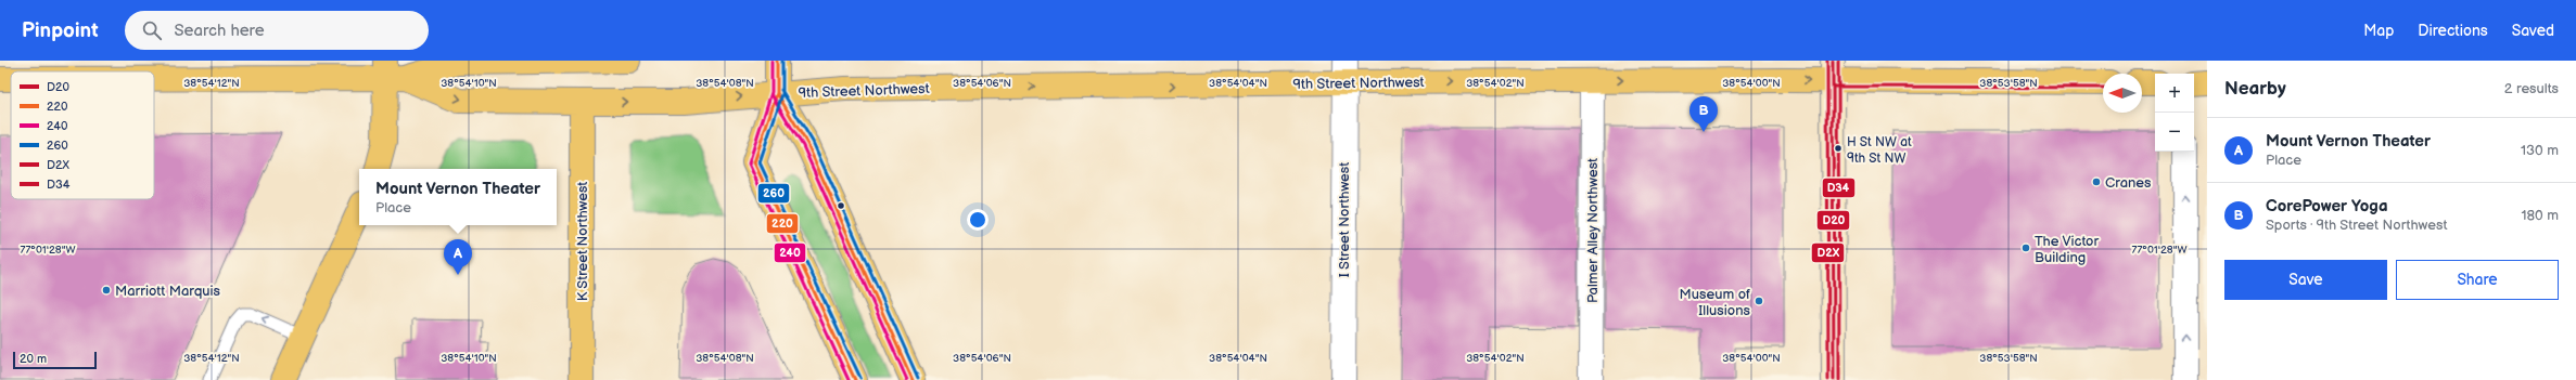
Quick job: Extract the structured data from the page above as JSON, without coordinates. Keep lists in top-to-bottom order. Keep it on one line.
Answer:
{"streets":{"main road":["9th Street Northwest","K Street Northwest"],"street":["I Street Northwest","Palmer Alley Northwest"]},"crossings":[["9th Street Northwest","I Street Northwest"],["9th Street Northwest","Palmer Alley Northwest"],["9th Street Northwest","K Street Northwest"]],"one_way":["9th Street Northwest"],"places":["H St NW at 9th St NW","Cranes","The Victor Building","Marriott Marquis","Museum of Illusions"],"lines":["transit line D20","transit line 220","transit line 240","transit line 260","transit line D2X","transit line D34"],"legend":["D20","220","240","260","D2X","D34"],"scale_bar":"20 m","north":"left","page":{"header":"Pinpoint","search":"Search here","nav":["Map","Directions","Saved"],"heading":["Nearby","2 results"],"map_buttons":["+","−"],"pins":["B","A"],"list":[{"mark":"A","name":"Mount Vernon Theater","note":"Place","value":"130 m"},{"mark":"B","name":"CorePower Yoga","note":"Sports · 9th Street Northwest","value":"180 m"}],"popup":["Mount Vernon Theater","Place"],"buttons":["Save","Share"],"scale":"20 m"},"coordinates":["38°54'12\"N","38°54'10\"N","38°54'08\"N","38°54'06\"N","38°54'04\"N","38°54'02\"N","38°54'00\"N","38°53'58\"N","77°01'28\"W"]}
